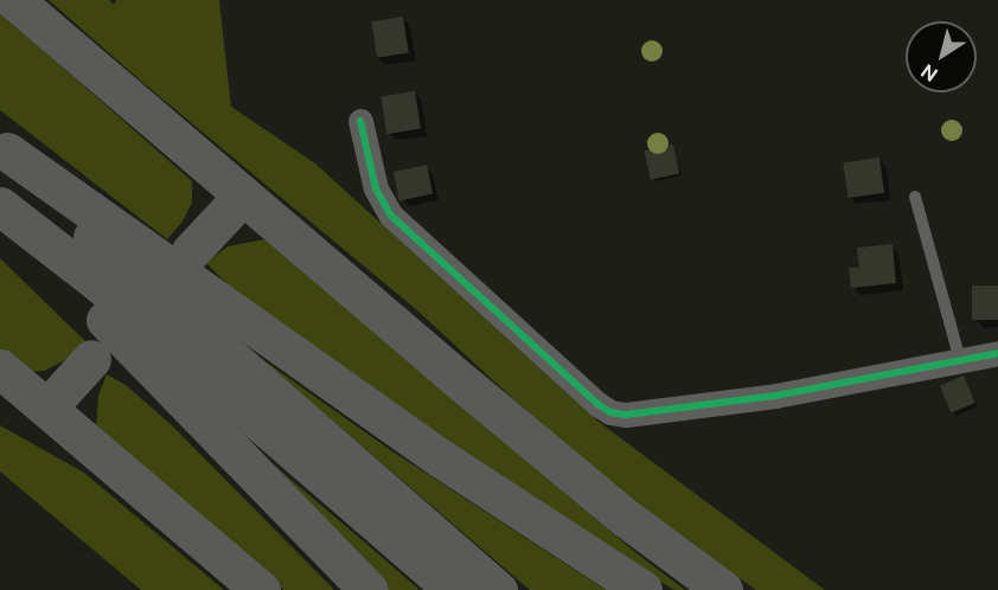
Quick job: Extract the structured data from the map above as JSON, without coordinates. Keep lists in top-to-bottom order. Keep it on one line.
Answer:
{"north":"bottom left"}
